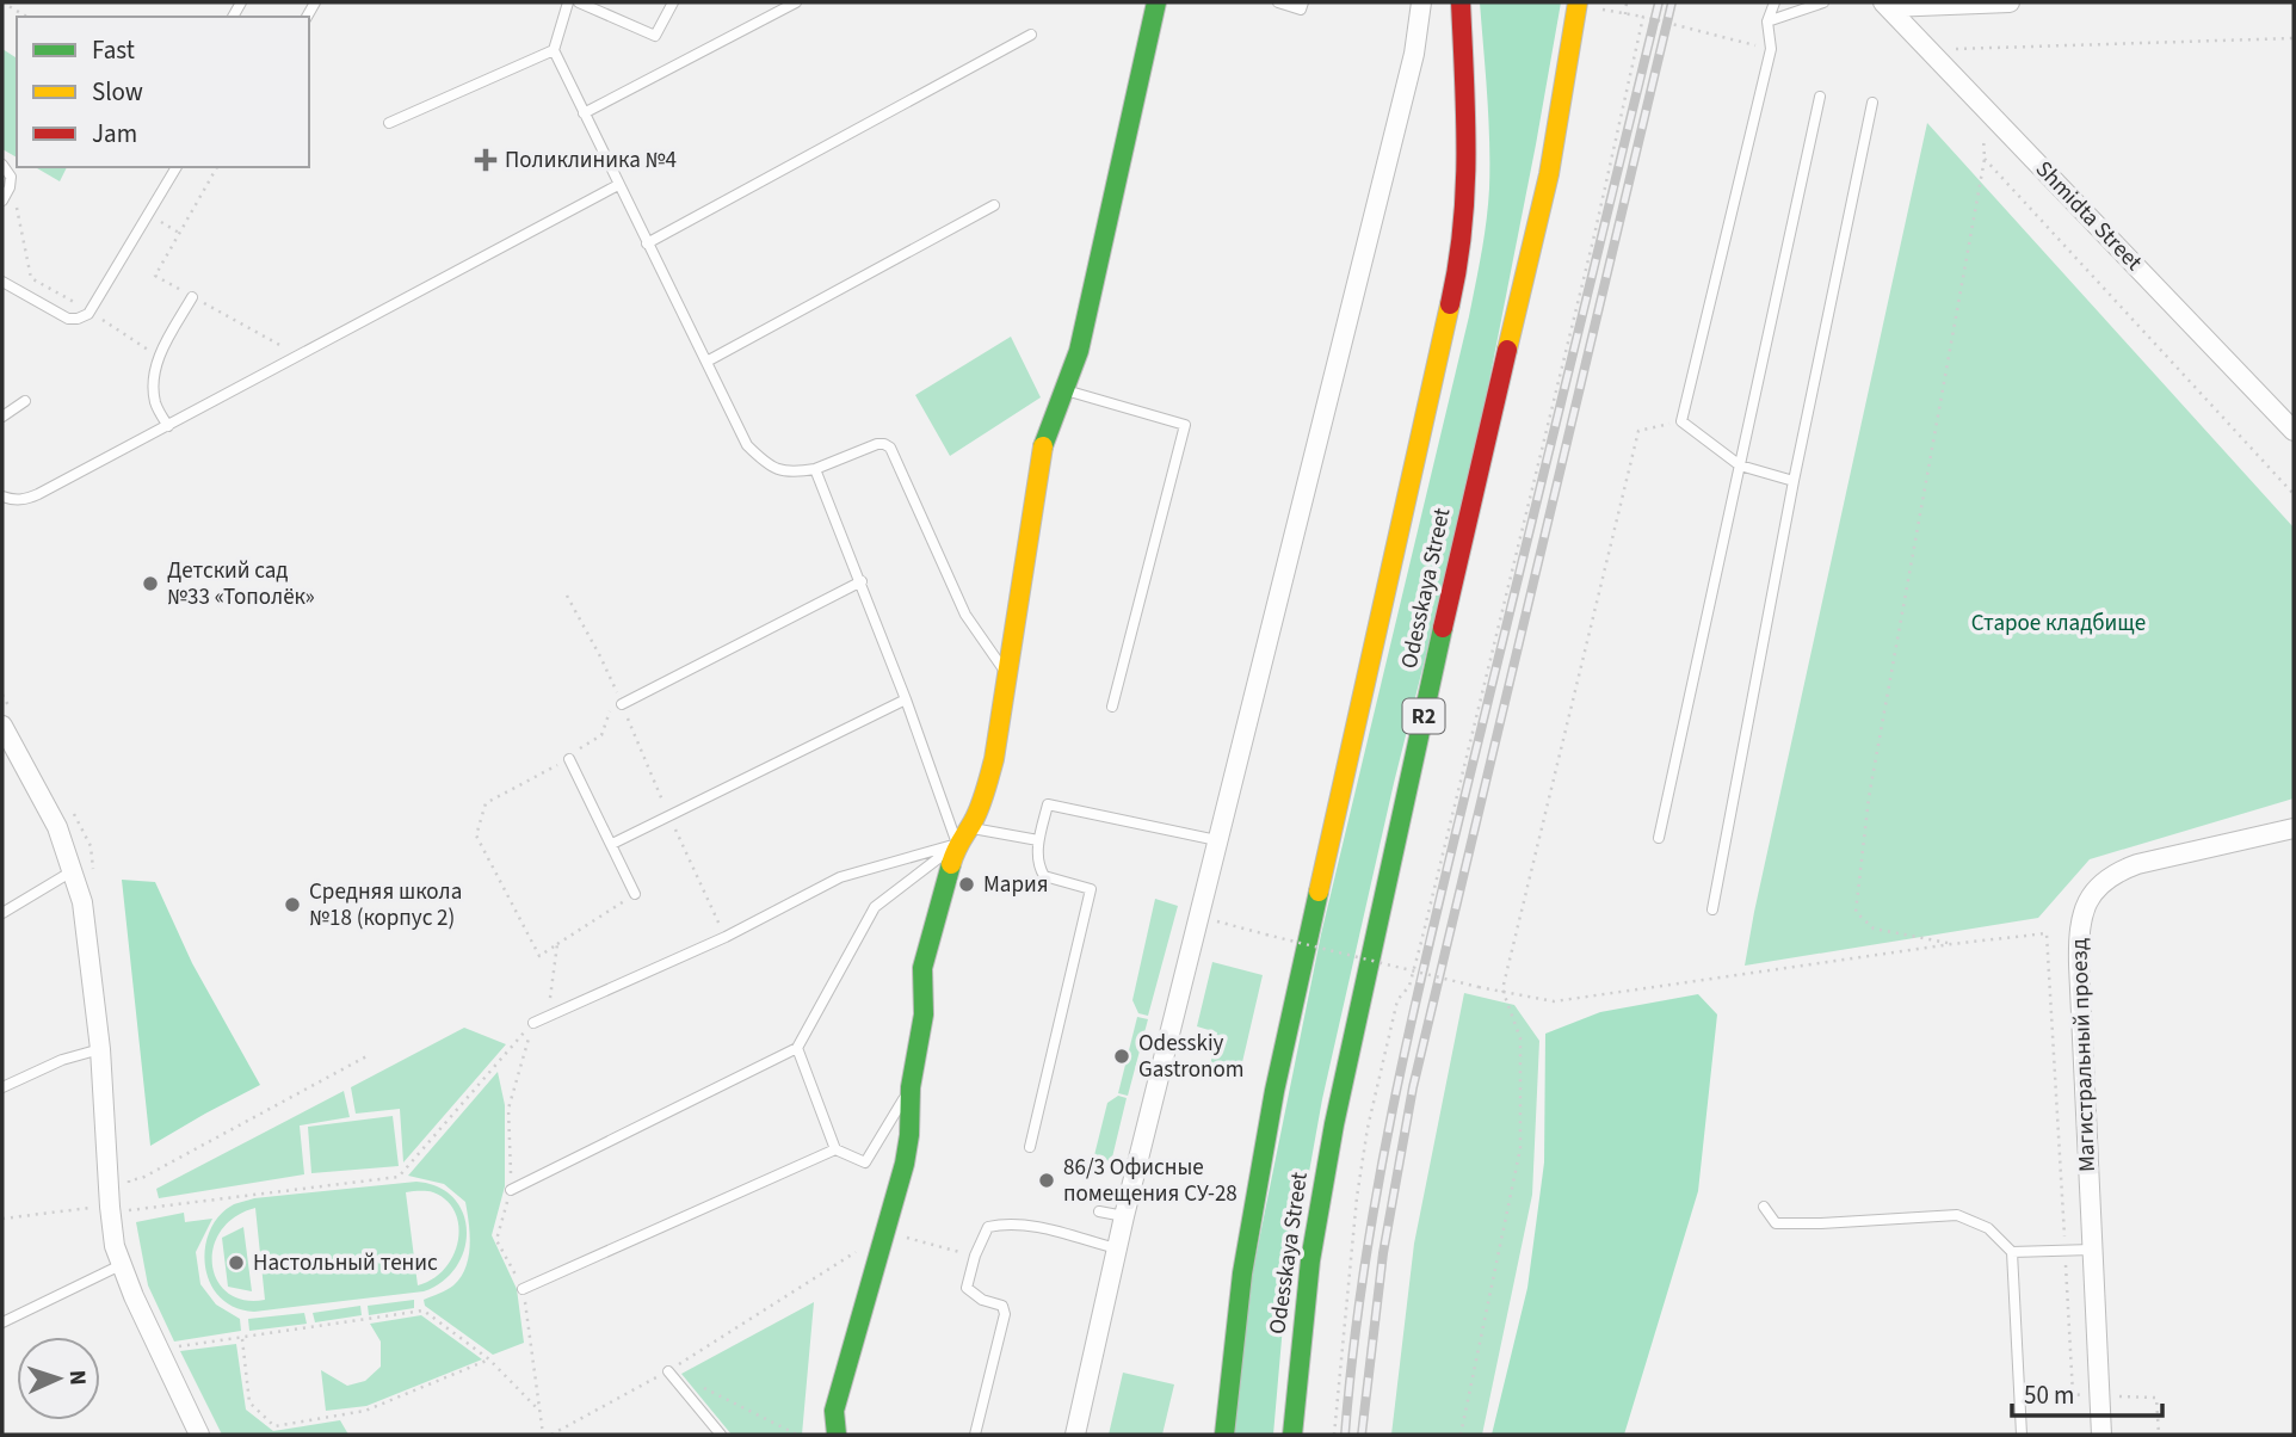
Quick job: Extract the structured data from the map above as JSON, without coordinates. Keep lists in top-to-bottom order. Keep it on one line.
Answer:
{"streets":{"main road":["Odesskaya Street","R2"],"street":["Shmidta Street","Магистральный проезд"]},"parks":["Старое кладбище"],"places":{"health":["Поликлиника №4"],"other":["Детский сад №33 «Тополёк»","Мария","Средняя школа №18 (корпус 2)","Odesskiy Gastronom","86/3 Офисные помещения СУ-28","Настольный тенис"]},"legend":["Fast","Slow","Jam"],"scale_bar":"50 m","north":"right"}
